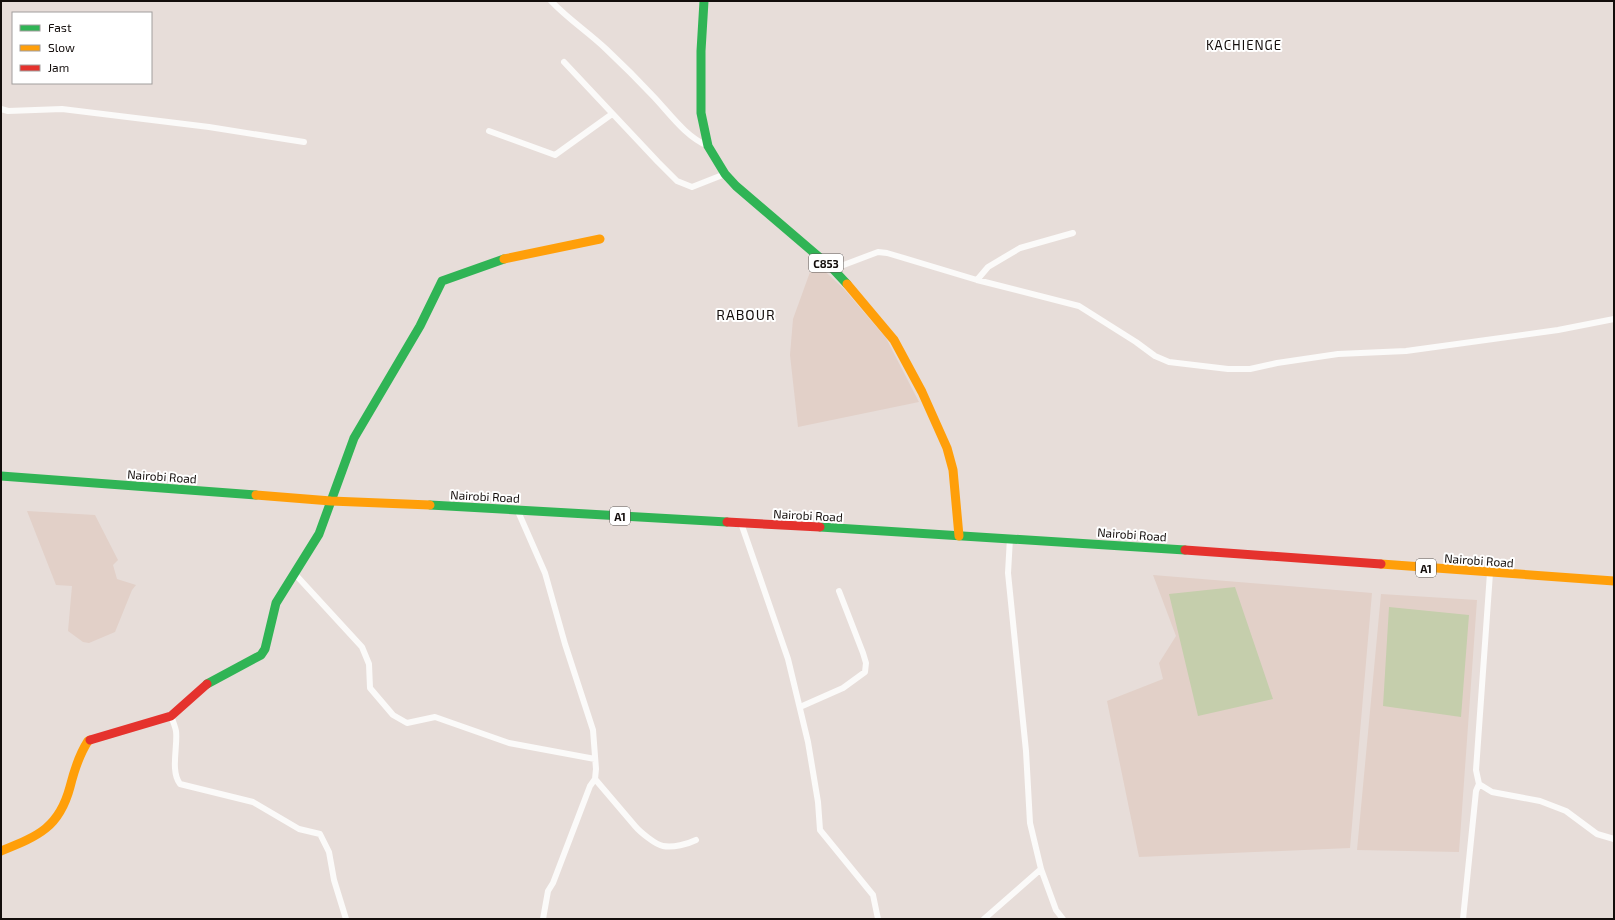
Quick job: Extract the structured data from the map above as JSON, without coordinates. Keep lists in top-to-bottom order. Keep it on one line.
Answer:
{"streets":{"main road":["C853","Nairobi Road","A1"]},"crossings":[["C853","Nairobi Road"]],"districts":["KACHIENGE","RABOUR"],"legend":["Fast","Slow","Jam"]}
